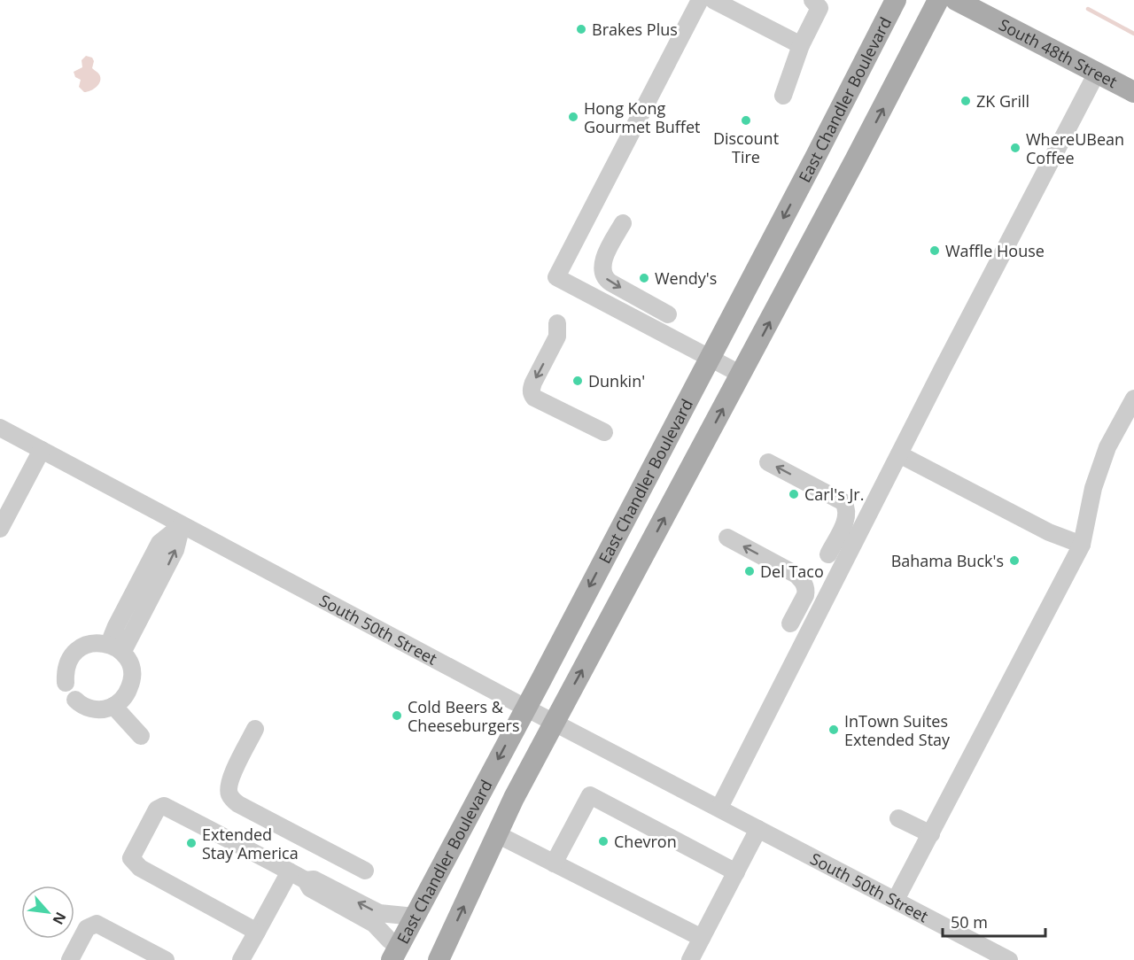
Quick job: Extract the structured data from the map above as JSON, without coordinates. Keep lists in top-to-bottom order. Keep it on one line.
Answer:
{"streets":{"main road":["South 48th Street","East Chandler Boulevard"],"street":["South 50th Street"]},"crossings":[["East Chandler Boulevard","South 50th Street"]],"places":["Brakes Plus","ZK Grill","Hong Kong Gourmet Buffet","Discount Tire","WhereUBean Coffee","Waffle House","Wendy's","Dunkin'","Carl's Jr.","Bahama Buck's","Del Taco","Cold Beers & Cheeseburgers","InTown Suites Extended Stay","Chevron","Extended Stay America"],"scale_bar":"50 m","north":"bottom right"}
